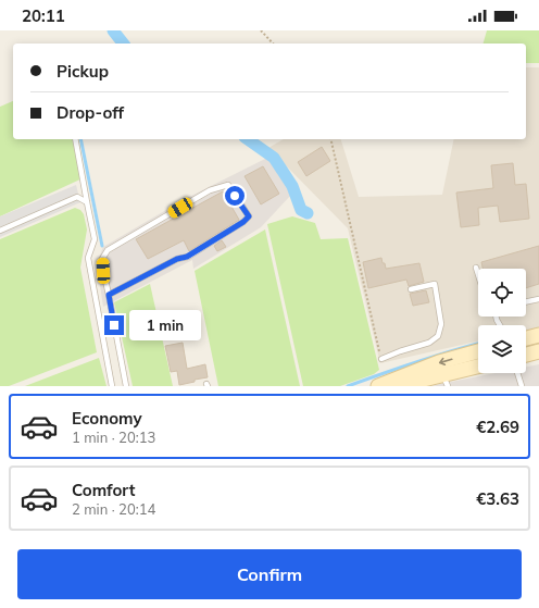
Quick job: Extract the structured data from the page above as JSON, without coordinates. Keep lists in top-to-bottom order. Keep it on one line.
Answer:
{"page":{"status":"20:11","banner":["Pickup","Drop-off"],"bubble":"1 min","list":[{"name":"Economy","note":"1 min · 20:13","value":"€2.69"},{"name":"Comfort","note":"2 min · 20:14","value":"€3.63"}],"buttons":"Confirm"}}
